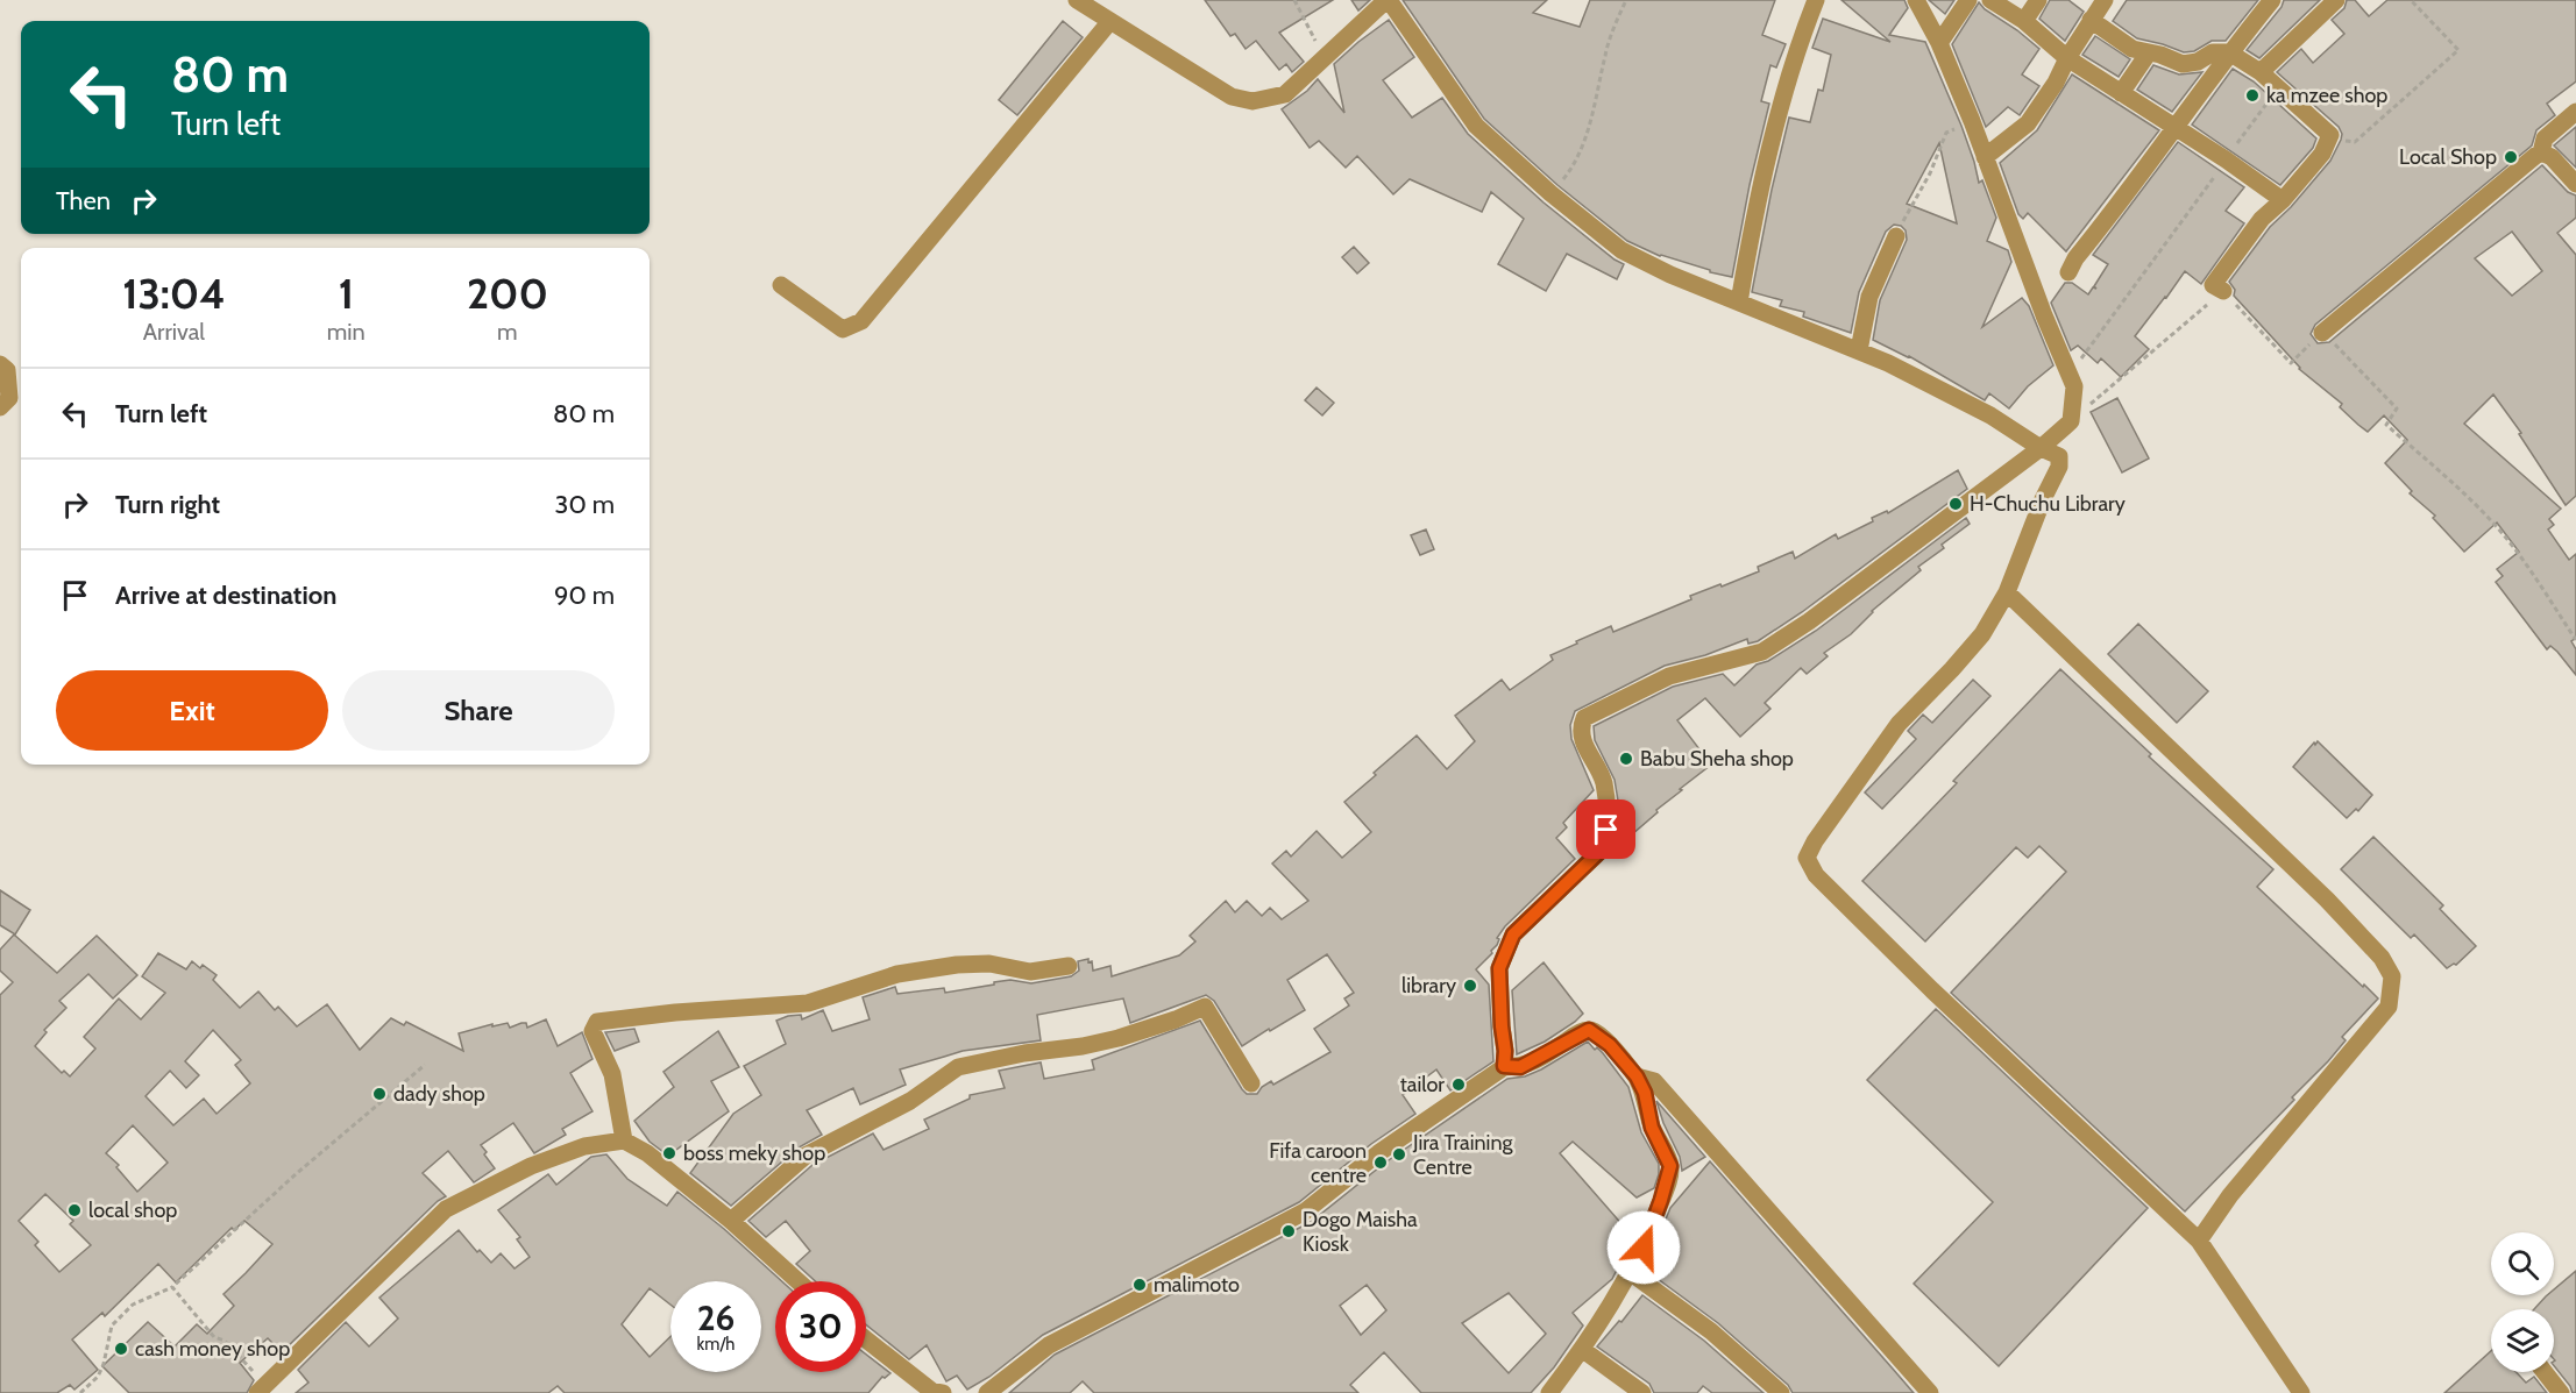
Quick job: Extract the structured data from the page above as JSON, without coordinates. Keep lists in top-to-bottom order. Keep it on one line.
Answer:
{"places":["ka mzee shop","Local Shop","H-Chuchu Library","Babu Sheha shop","library","tailor","dady shop","boss meky shop","Jira Training Centre","Fifa caroon centre","local shop","Dogo Maisha Kiosk","malimoto","cash money shop"],"page":{"turn":["80 m","Turn left"],"then":"Then","eta":["13:04","Arrival","1","min","200","m"],"list":[{"name":"Turn left","value":"80 m"},{"name":"Turn right","value":"30 m"},{"name":"Arrive at destination","value":"90 m"}],"buttons":["Exit","Share"],"speed":"26 km/h","limit":"30"}}
